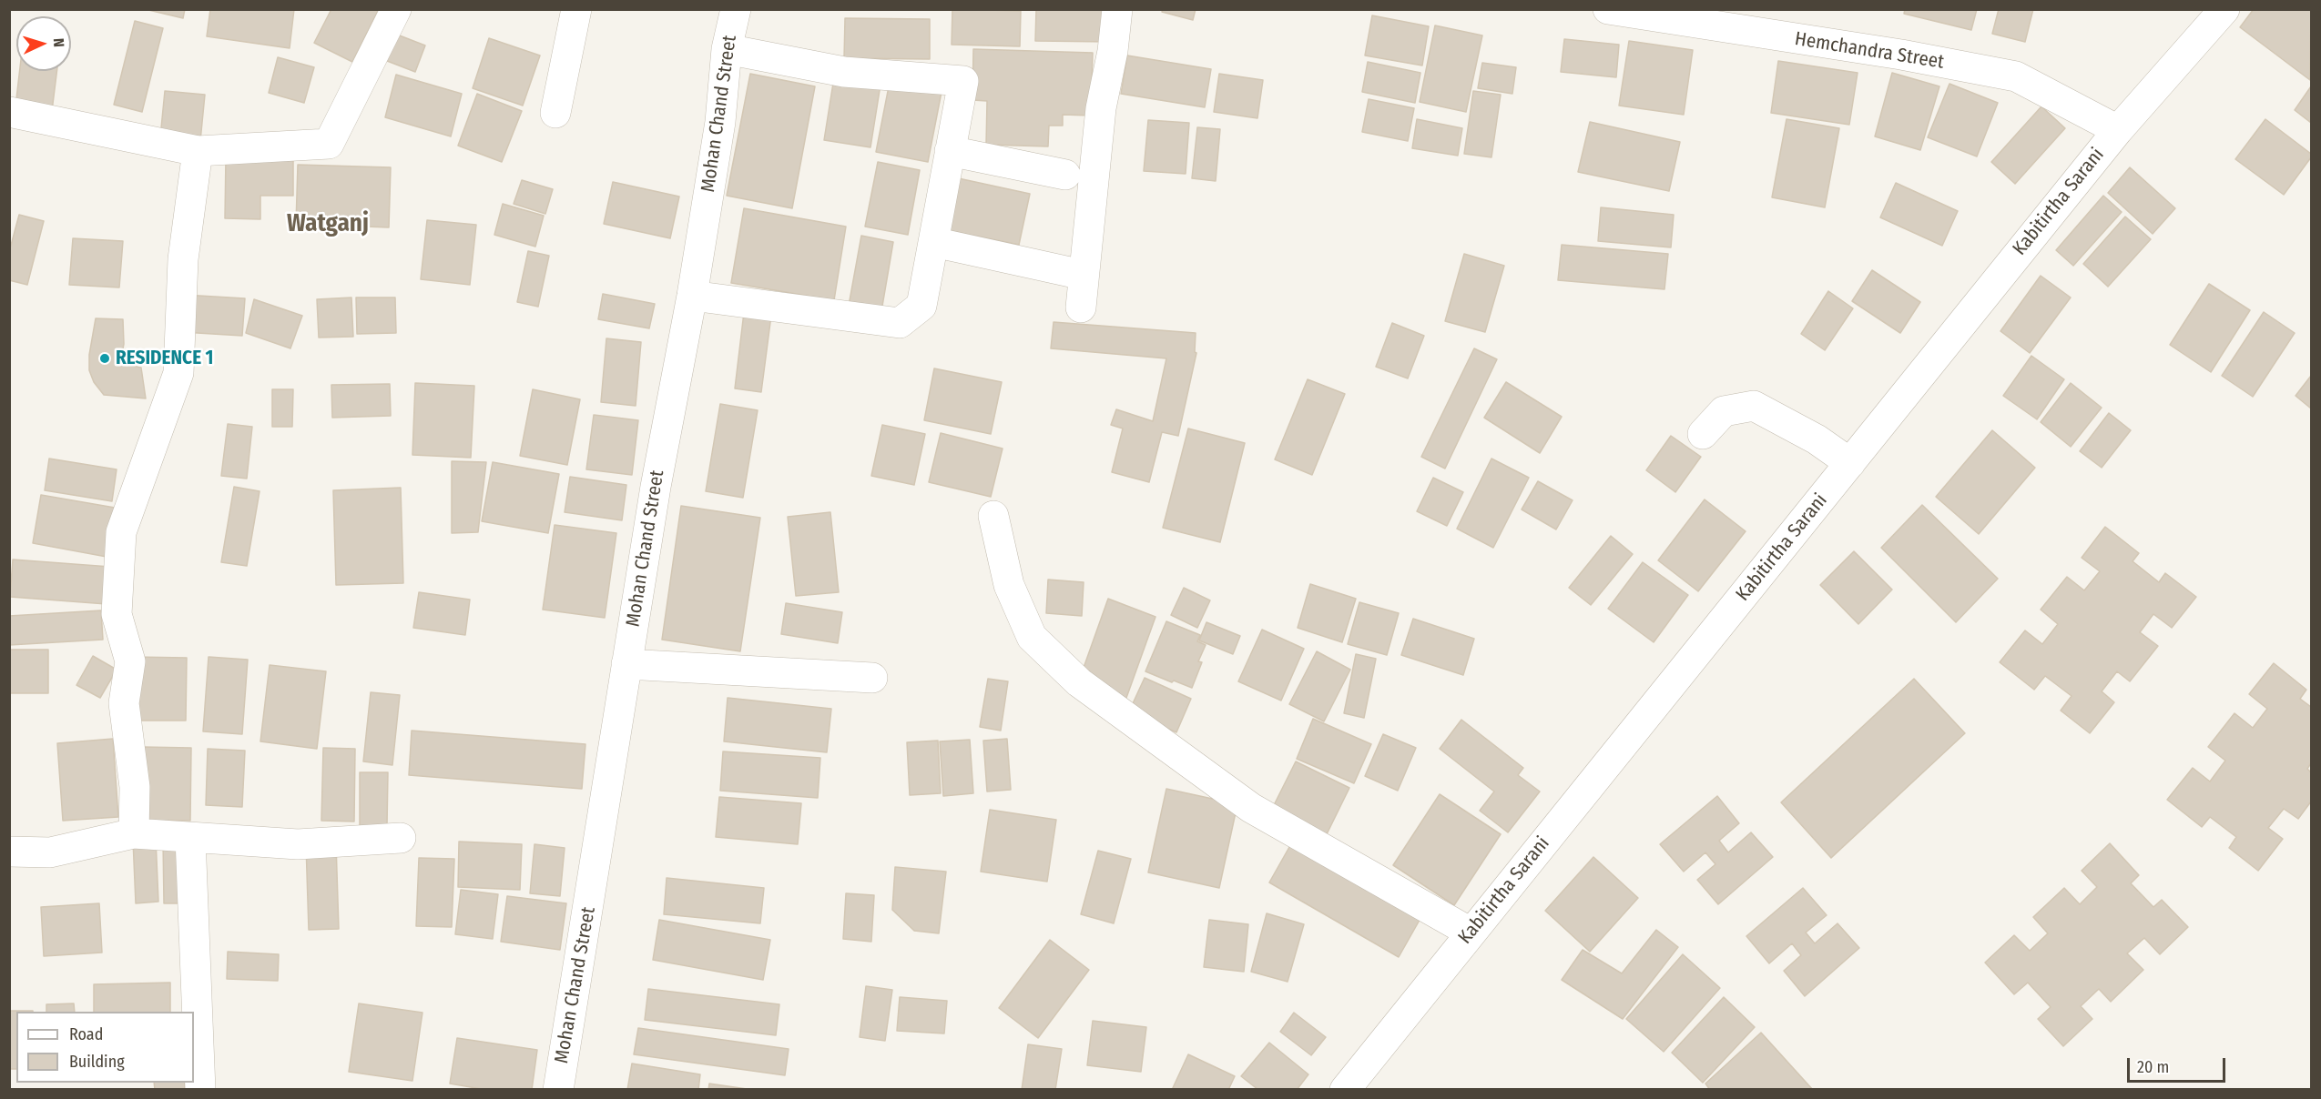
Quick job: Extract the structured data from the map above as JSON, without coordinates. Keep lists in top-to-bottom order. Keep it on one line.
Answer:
{"streets":{"street":["Hemchandra Street","Mohan Chand Street","Kabitirtha Sarani"]},"crossings":[["Hemchandra Street","Kabitirtha Sarani"]],"districts":["Watganj"],"places":["RESIDENCE 1"],"legend":["Road","Building"],"scale_bar":"20 m","north":"right"}
